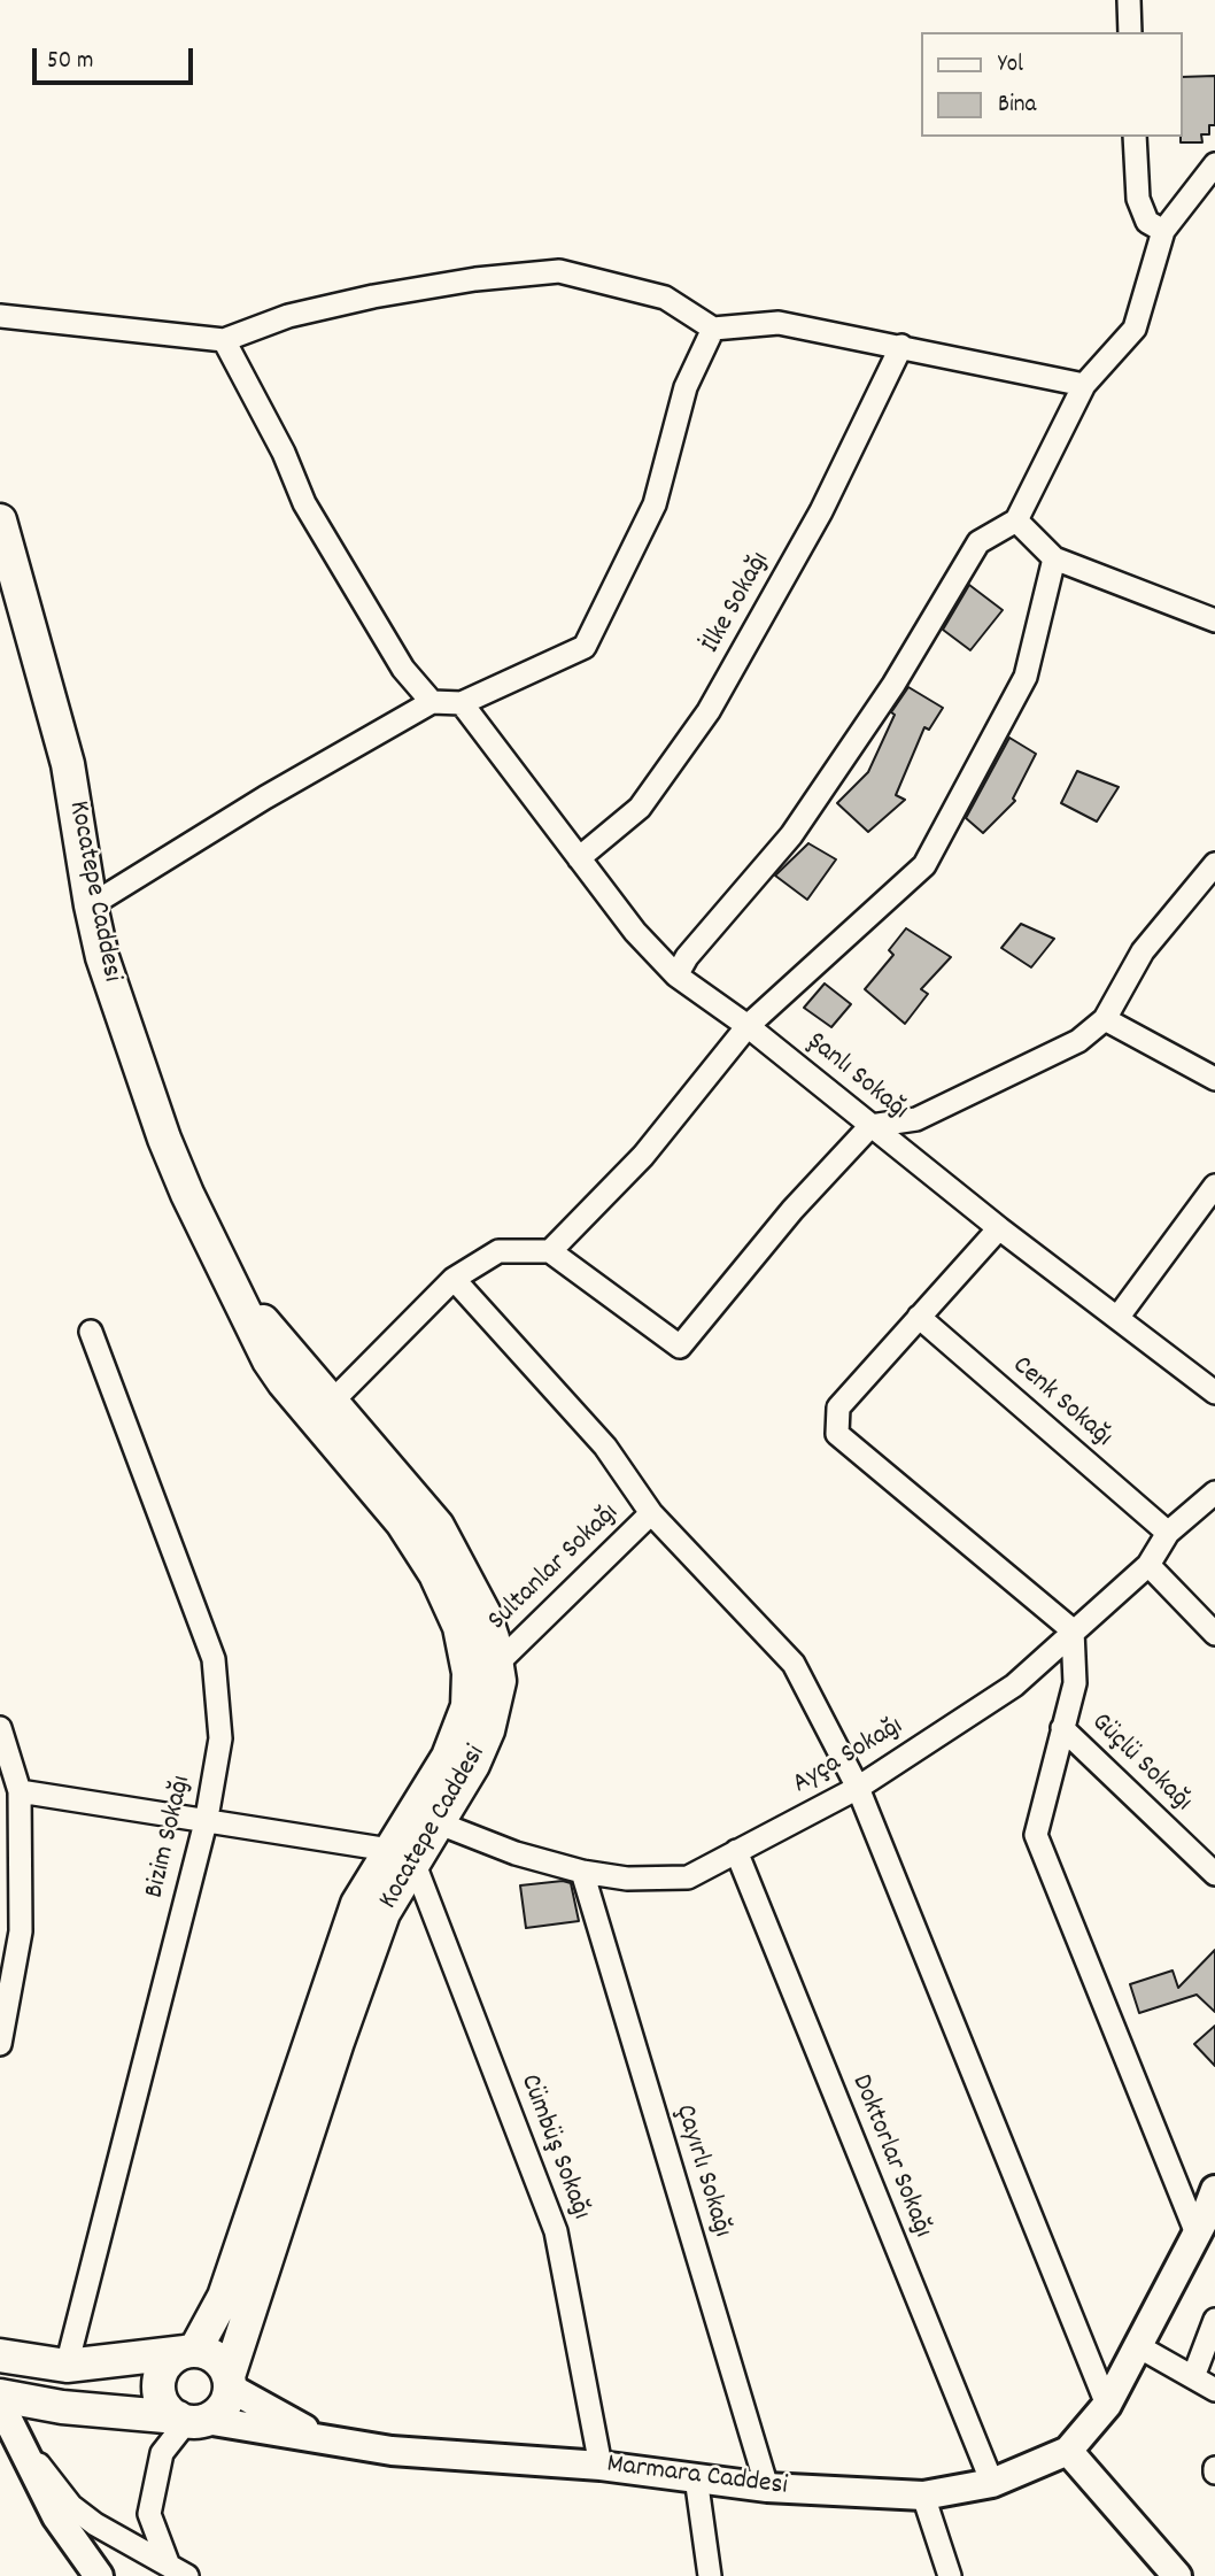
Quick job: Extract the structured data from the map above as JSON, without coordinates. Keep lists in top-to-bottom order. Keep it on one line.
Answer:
{"streets":{"main road":["Kocatepe Caddesi","Marmara Caddesi"],"street":["İlke Sokağı","Şanlı Sokağı","Cenk Sokağı","Sultanlar Sokağı","Ayça Sokağı","Güçlü Sokağı","Bizim Sokağı","Cümbüş Sokağı","Doktorlar Sokağı","Çayırlı Sokağı"]},"crossings":[["İlke Sokağı","Şanlı Sokağı"],["Kocatepe Caddesi","Sultanlar Sokağı"],["Kocatepe Caddesi","Ayça Sokağı"],["Kocatepe Caddesi","Cümbüş Sokağı"],["Kocatepe Caddesi","Marmara Caddesi"],["Cenk Sokağı","Ayça Sokağı"],["Ayça Sokağı","Doktorlar Sokağı"],["Ayça Sokağı","Çayırlı Sokağı"],["Cümbüş Sokağı","Marmara Caddesi"],["Doktorlar Sokağı","Marmara Caddesi"],["Çayırlı Sokağı","Marmara Caddesi"]],"legend":["Yol","Bina"],"scale_bar":"50 m"}
